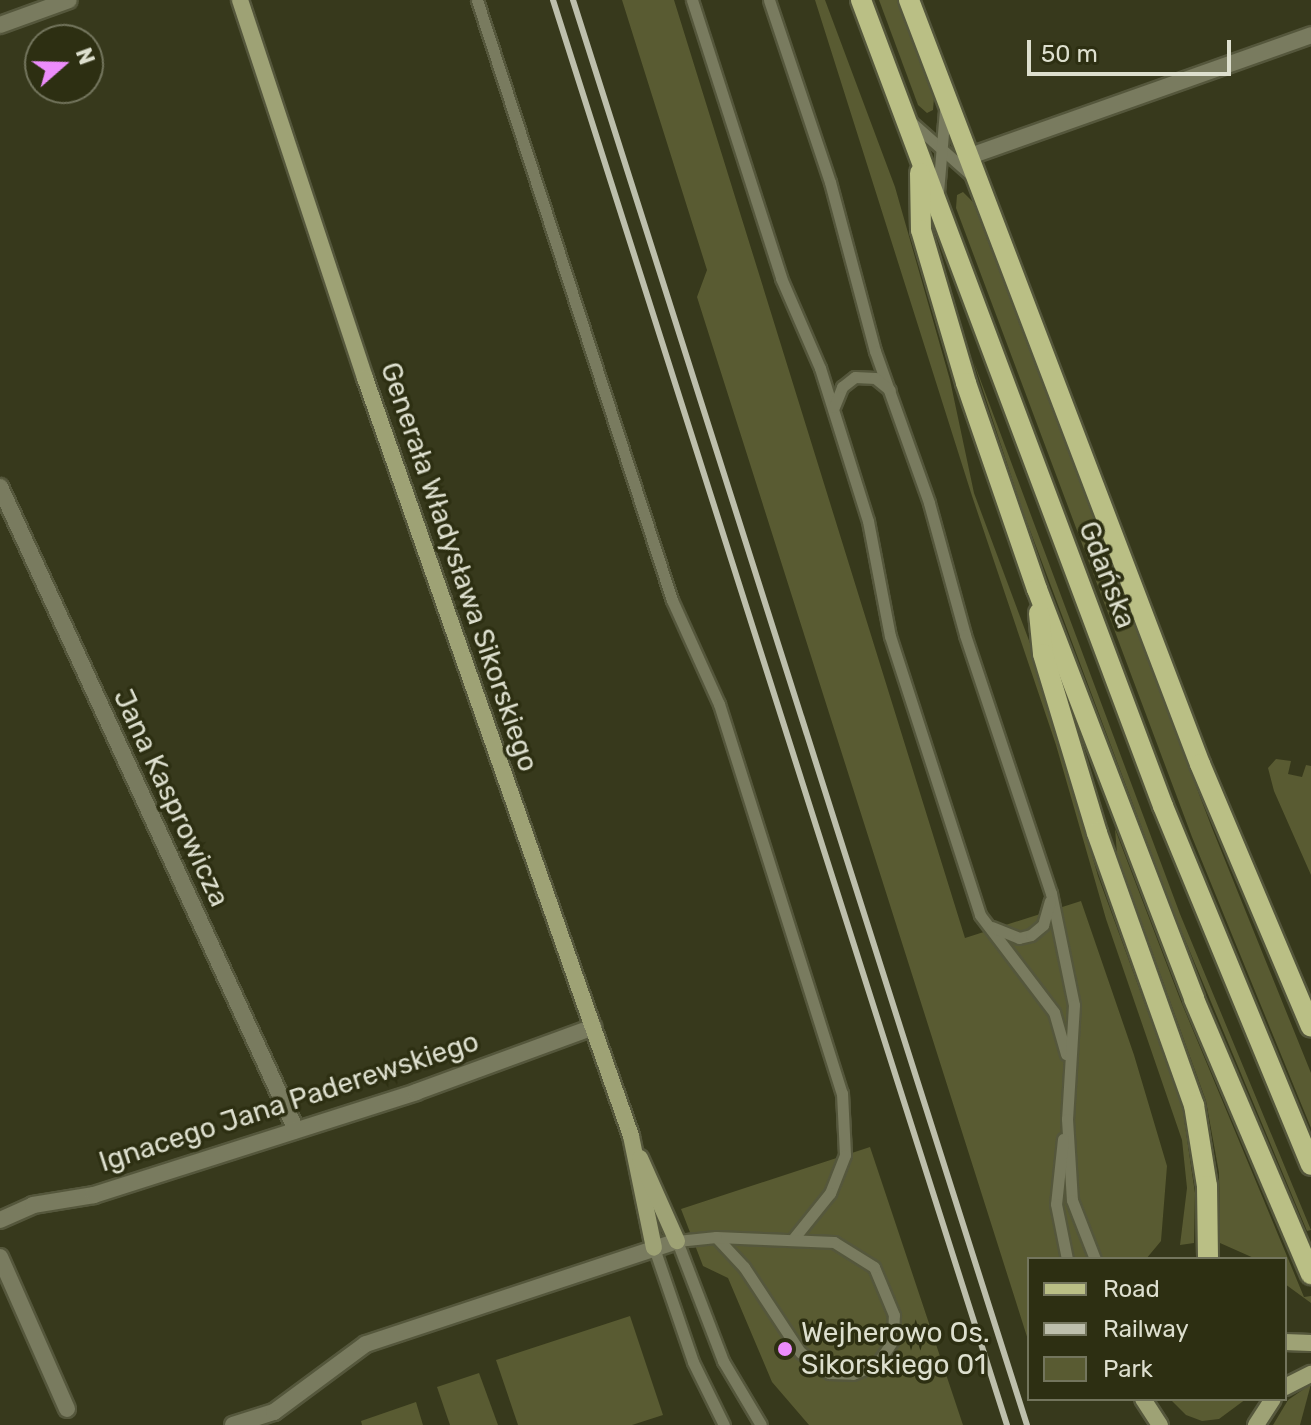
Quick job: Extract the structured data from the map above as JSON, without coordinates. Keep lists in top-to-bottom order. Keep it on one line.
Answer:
{"streets":{"main road":["Gdańska"],"street":["Generała Władysława Sikorskiego","Jana Kasprowicza","Ignacego Jana Paderewskiego"]},"crossings":[["Generała Władysława Sikorskiego","Ignacego Jana Paderewskiego"],["Jana Kasprowicza","Ignacego Jana Paderewskiego"]],"places":["Wejherowo Os. Sikorskiego 01"],"legend":["Road","Railway","Park"],"scale_bar":"50 m","north":"right"}
